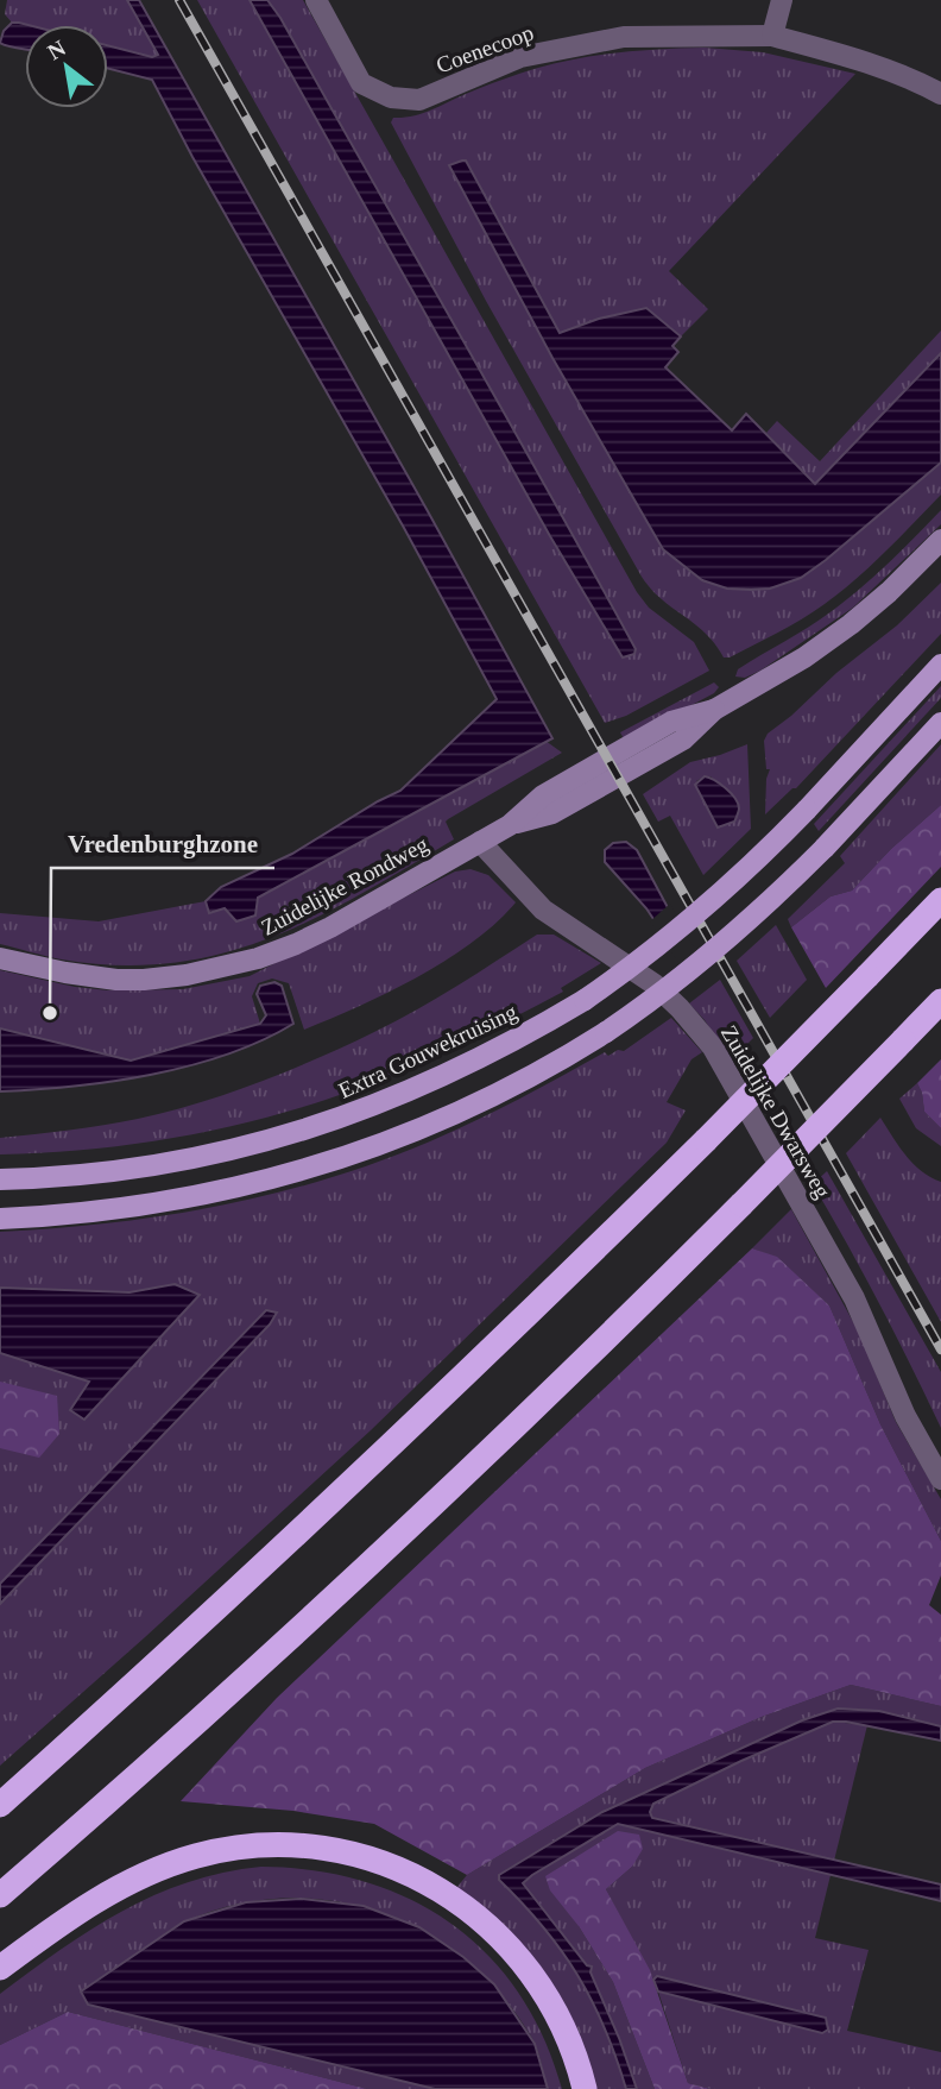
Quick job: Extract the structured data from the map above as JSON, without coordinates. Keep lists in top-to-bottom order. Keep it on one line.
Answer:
{"streets":{"main road":["Zuidelijke Rondweg","Extra Gouwekruising"],"street":["Coenecoop","Zuidelijke Dwarsweg"]},"crossings":[["Zuidelijke Rondweg","Zuidelijke Dwarsweg"]],"places":["Vredenburghzone"],"north":"top left"}
